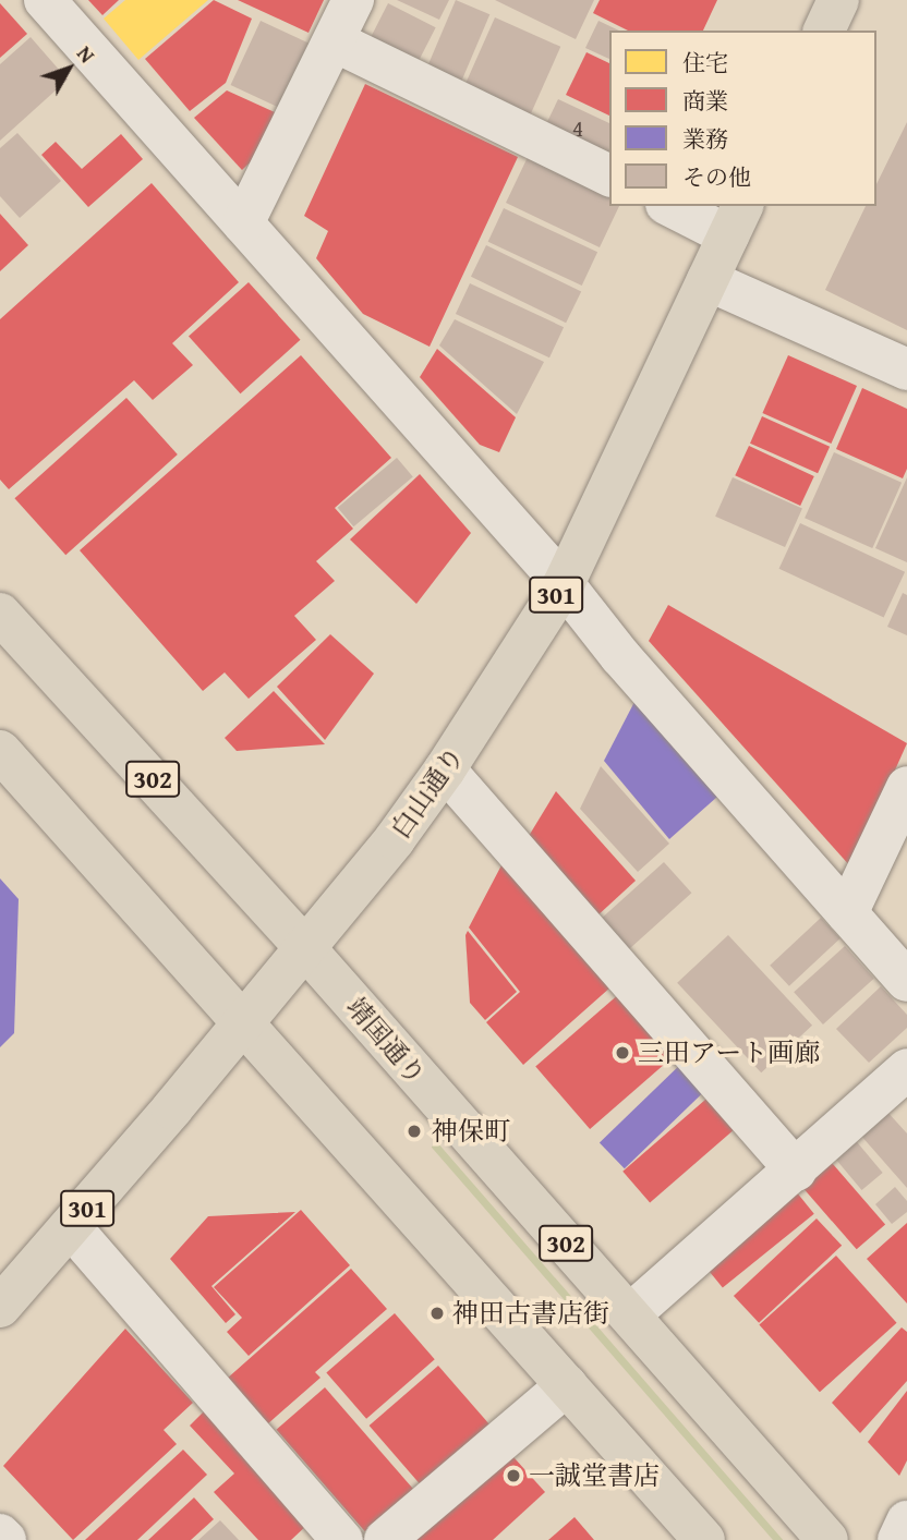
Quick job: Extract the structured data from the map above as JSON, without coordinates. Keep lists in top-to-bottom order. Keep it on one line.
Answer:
{"streets":{"main road":["301","302","白山通り","靖国通り"]},"crossings":[["白山通り","靖国通り"]],"places":["三田アート画廊","神保町","神田古書店街","一誠堂書店"],"house_numbers":["4"],"legend":["住宅","商業","業務","その他"],"north":"top right"}
